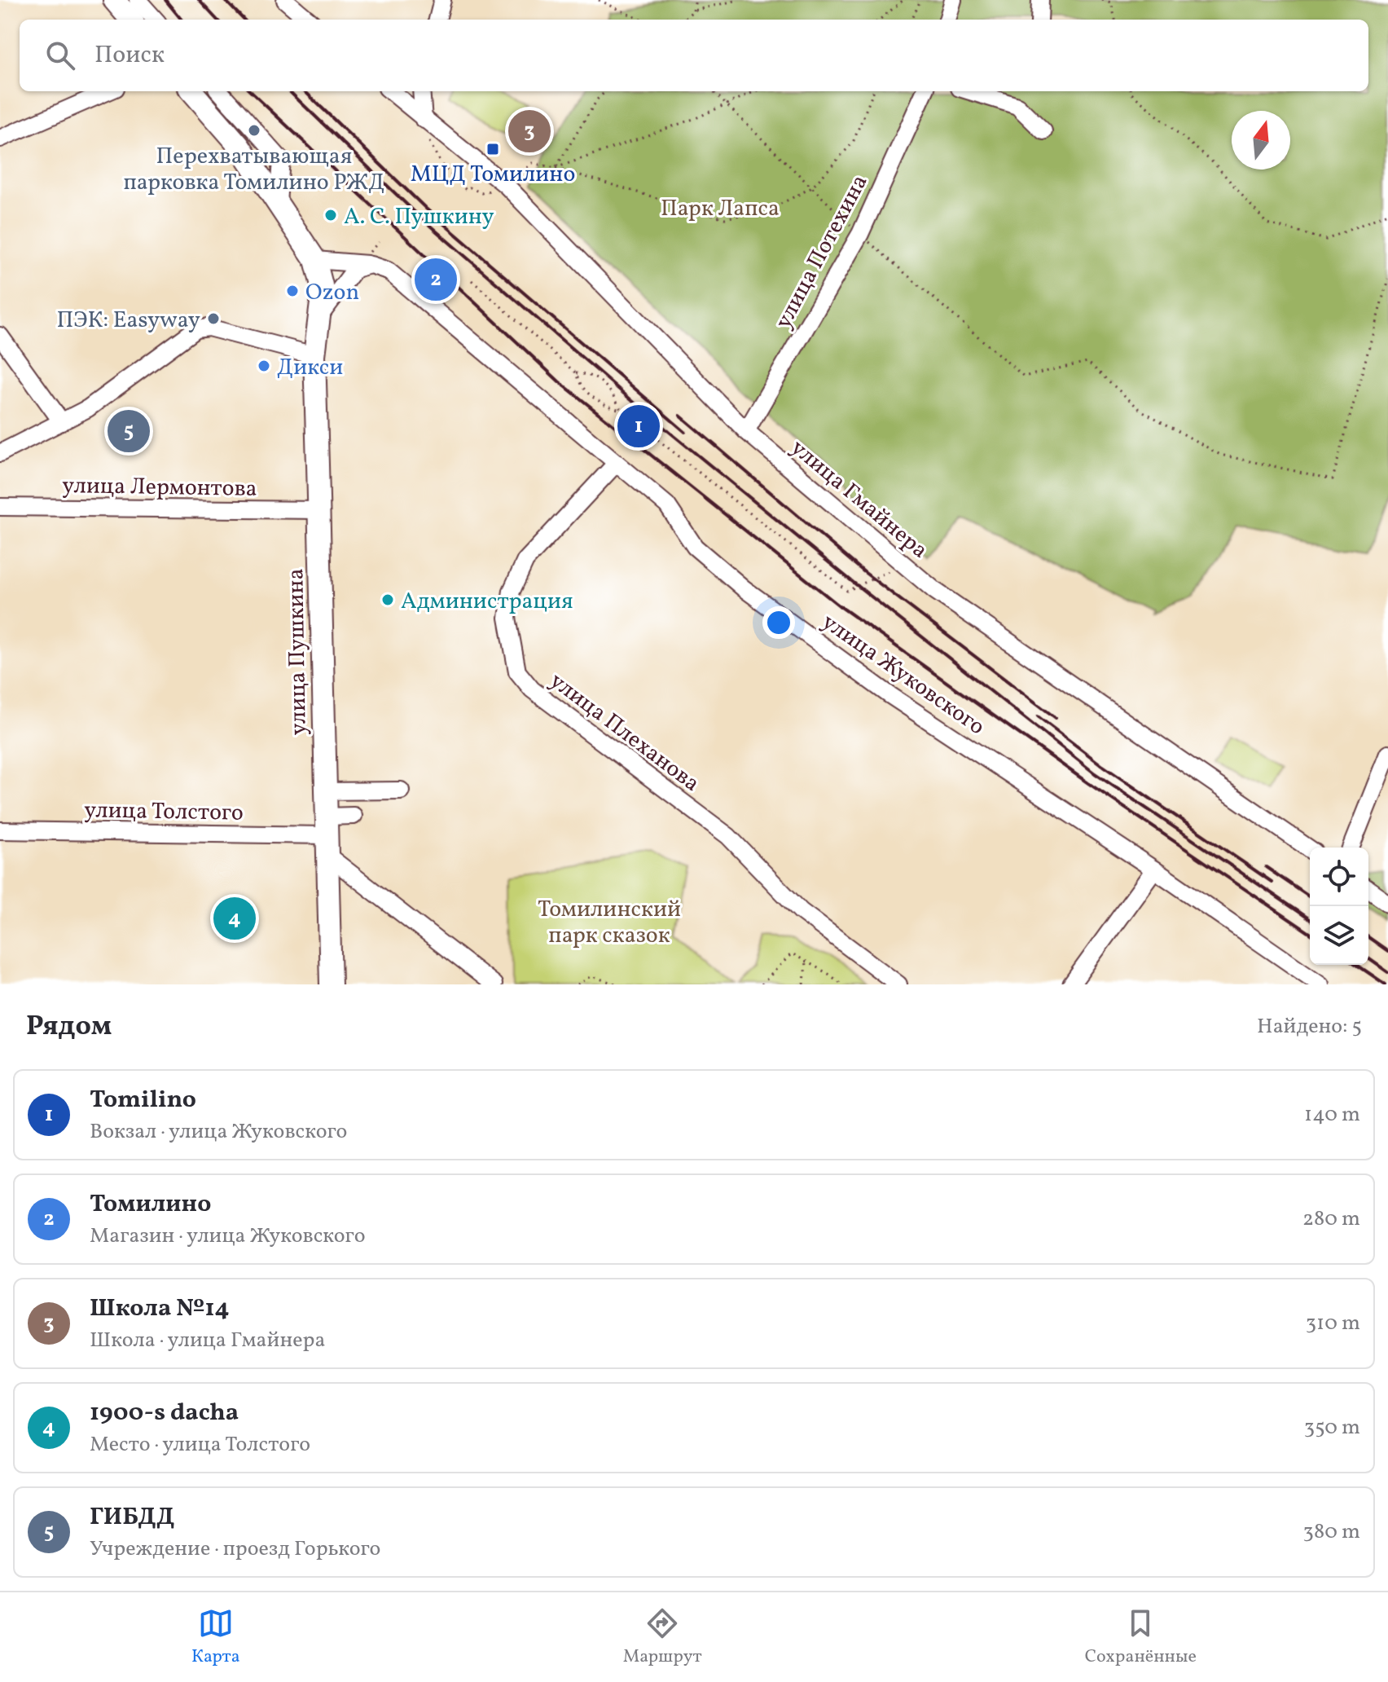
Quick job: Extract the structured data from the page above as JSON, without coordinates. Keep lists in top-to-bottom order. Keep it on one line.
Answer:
{"streets":{"main road":["улица Пушкина"],"street":["улица Потехина","улица Лермонтова","улица Гмайнера","улица Жуковского","улица Плеханова","улица Толстого"]},"crossings":[["улица Потехина","улица Гмайнера"],["улица Лермонтова","улица Пушкина"],["улица Пушкина","улица Жуковского"],["улица Пушкина","улица Толстого"],["улица Жуковского","улица Плеханова"]],"parks":["Парк Лапса","Томилинский парк сказок"],"places":{"other":["Перехватывающая парковка Томилино РЖД","А. С. Пушкину","Ozon","ПЭК: Easyway","Дикси","Администрация"],"transit":["МЦД Томилино"]},"north":"top","page":{"search":"Поиск","pins":["3","2","1","5","4"],"heading":["Рядом","Найдено: 5"],"list":[{"mark":"1","name":"Tomilino","note":"Вокзал · улица Жуковского","value":"140 m"},{"mark":"2","name":"Томилино","note":"Магазин · улица Жуковского","value":"280 m"},{"mark":"3","name":"Школа №14","note":"Школа · улица Гмайнера","value":"310 m"},{"mark":"4","name":"1900-s dacha","note":"Место · улица Толстого","value":"350 m"},{"mark":"5","name":"ГИБДД","note":"Учреждение · проезд Горького","value":"380 m"}],"nav":["Карта","Маршрут","Сохранённые"]}}
